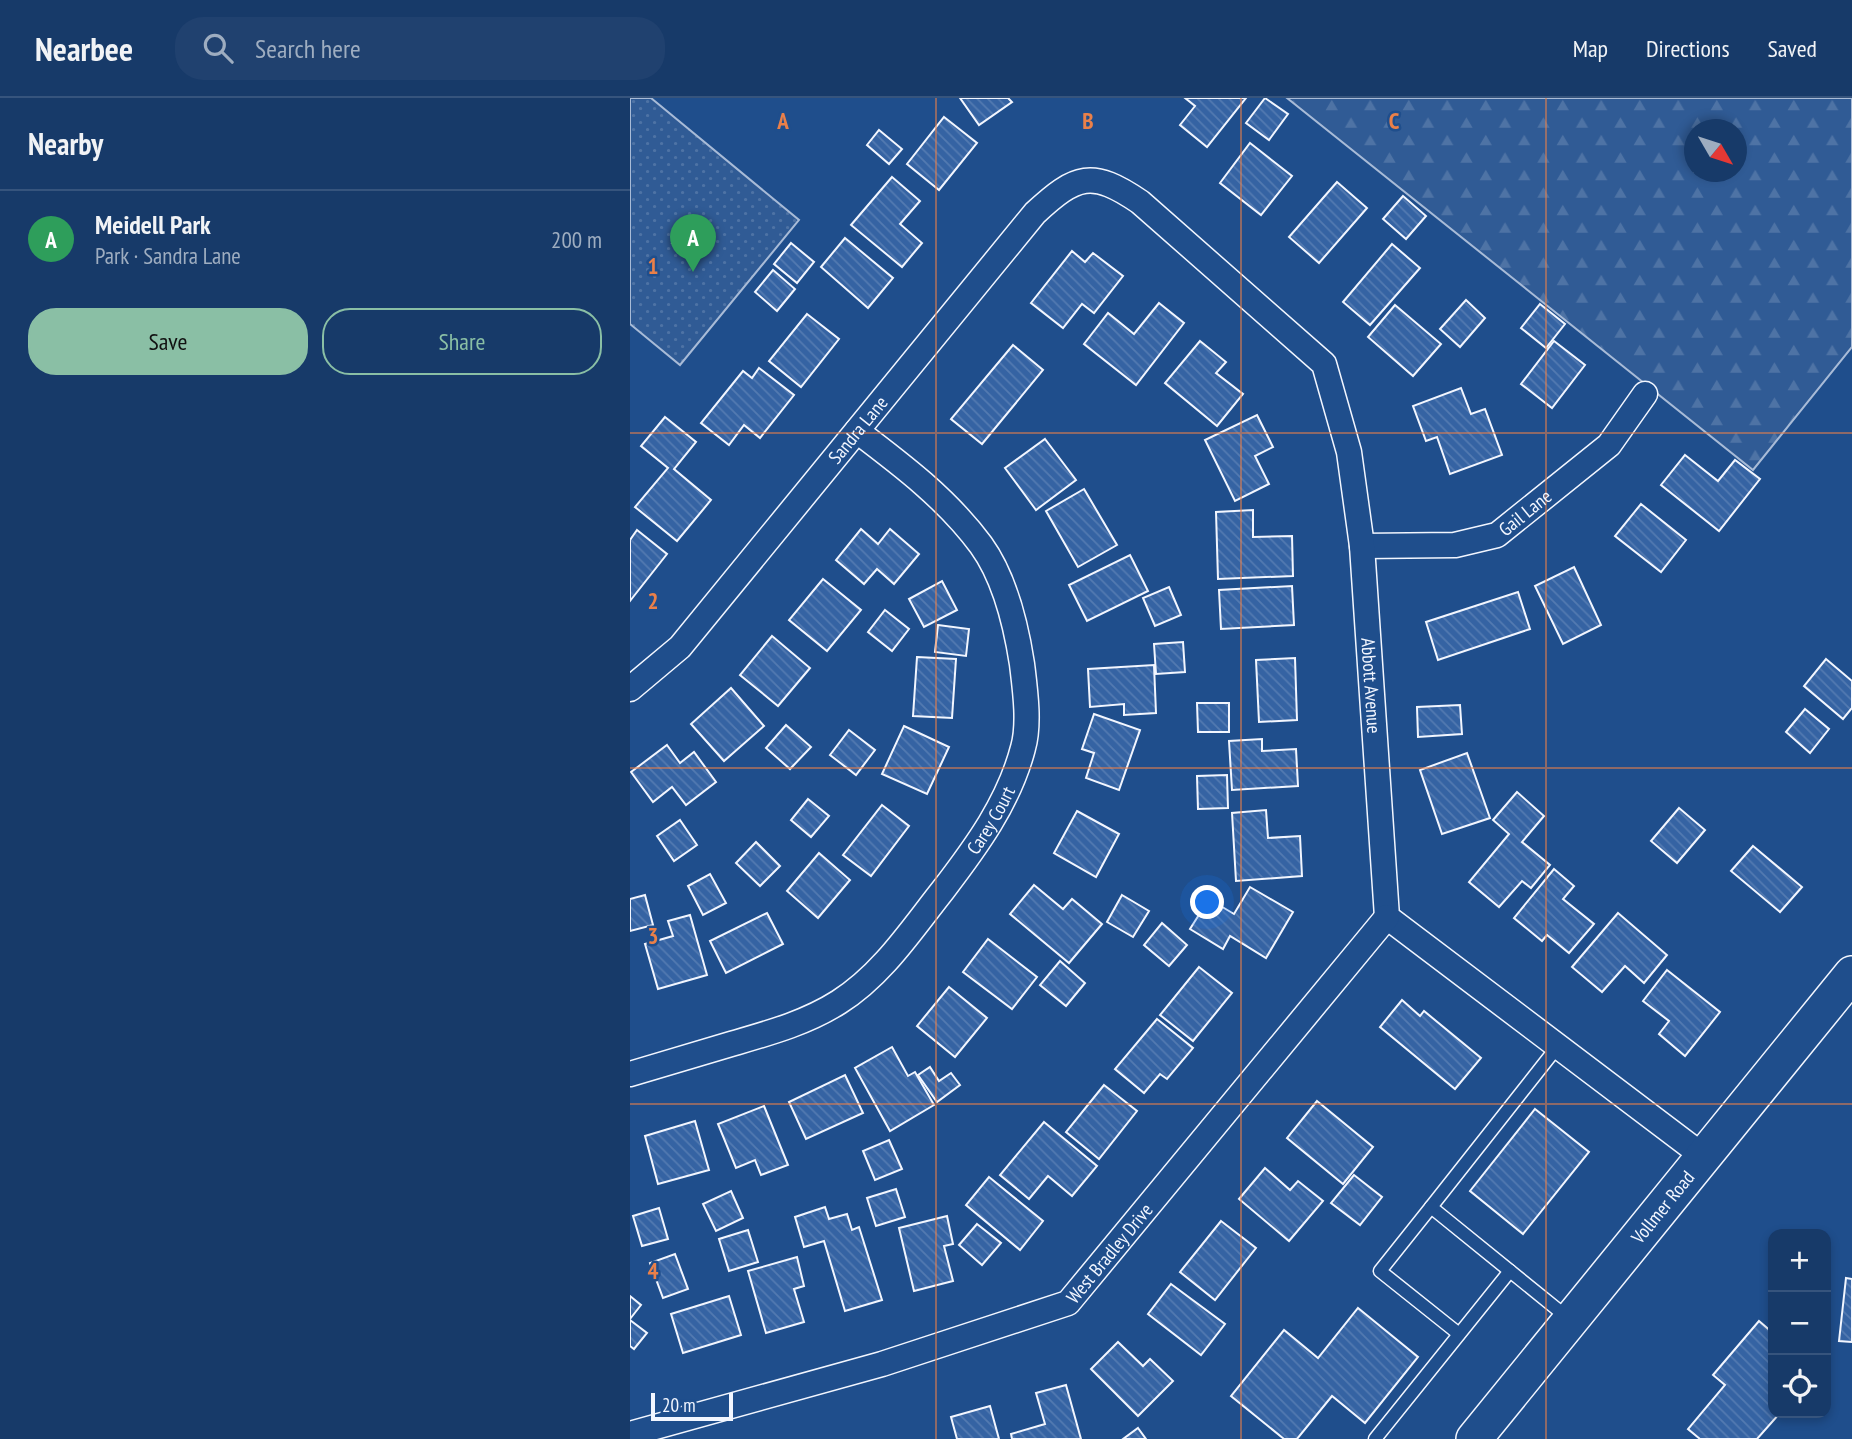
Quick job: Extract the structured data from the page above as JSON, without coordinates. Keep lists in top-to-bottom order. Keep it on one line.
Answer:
{"streets":{"main road":["Vollmer Road"],"street":["Sandra Lane","Gail Lane","Abbott Avenue","Carey Court","West Bradley Drive"]},"crossings":[["Sandra Lane","Abbott Avenue"],["Sandra Lane","Carey Court"],["Gail Lane","Abbott Avenue"],["Abbott Avenue","West Bradley Drive"]],"scale_bar":"20 m","north":"bottom right","page":{"header":"Nearbee","search":"Search here","nav":["Map","Directions","Saved"],"heading":"Nearby","list":[{"mark":"A","name":"Meidell Park","note":"Park · Sandra Lane","value":"200 m"}],"pins":"A","buttons":["Save","Share"],"map_buttons":["+","−"],"scale":"20 m"},"grid":{"columns":["A","B","C"],"rows":["1","2","3","4"]}}
